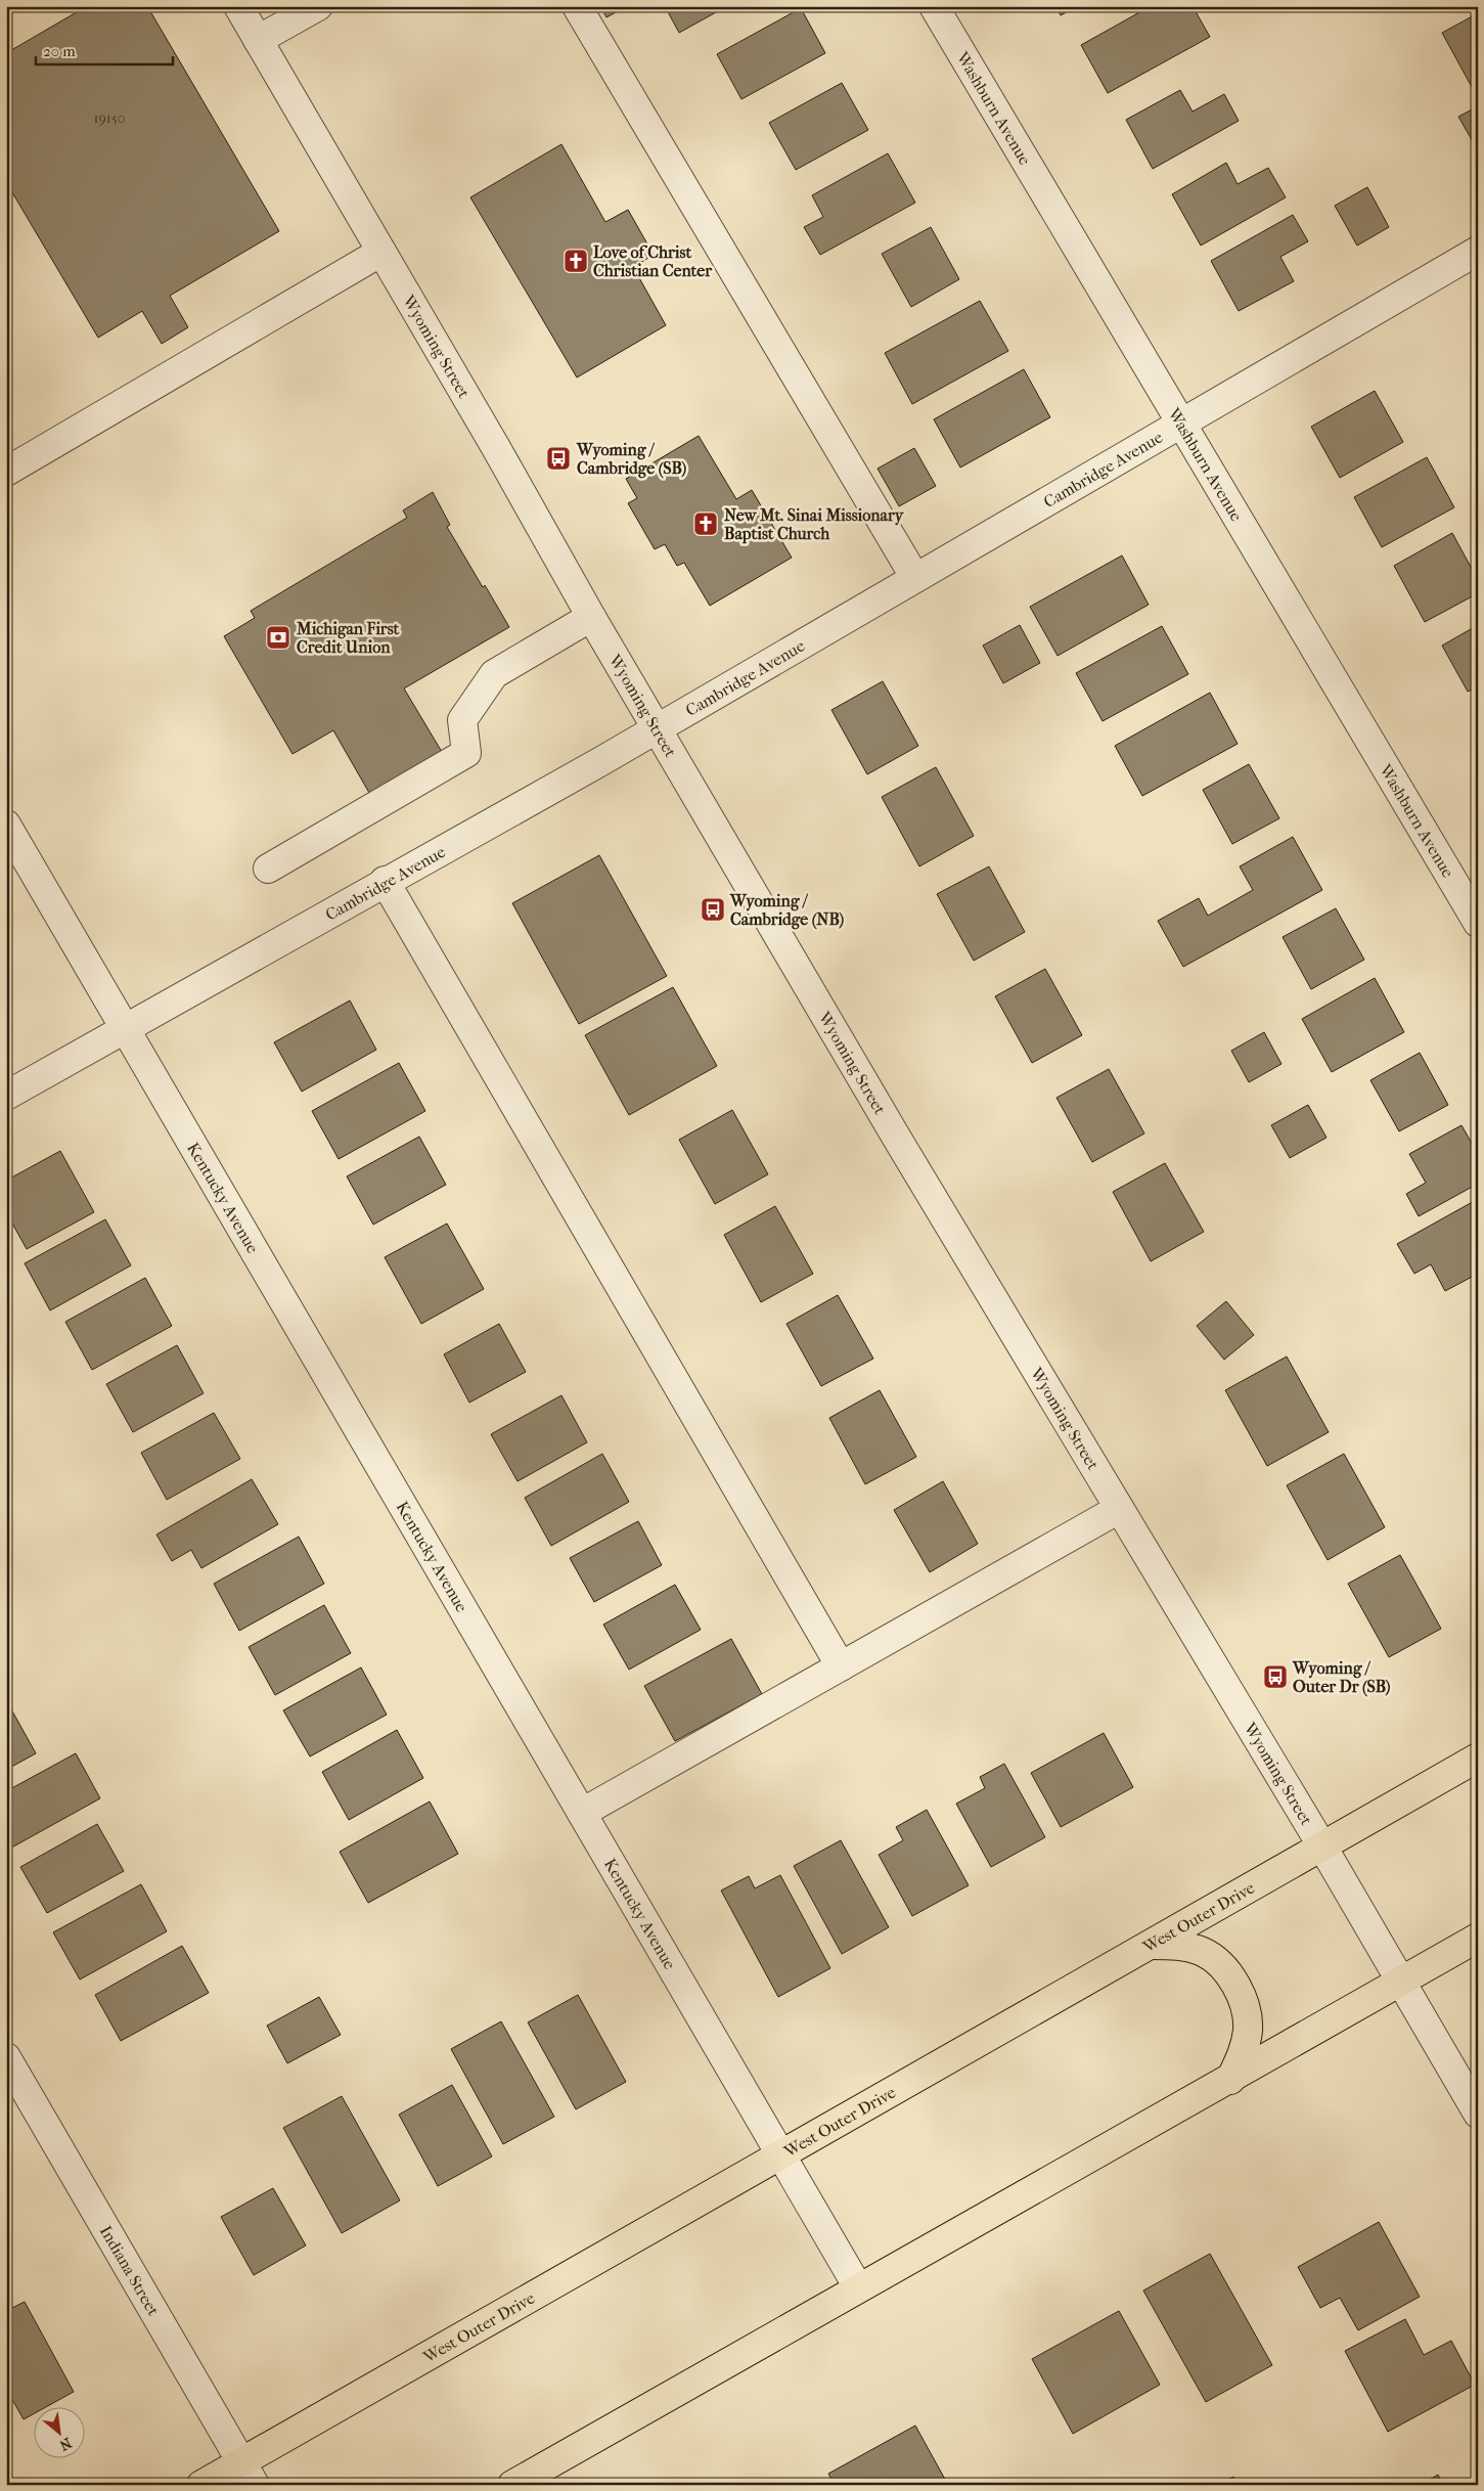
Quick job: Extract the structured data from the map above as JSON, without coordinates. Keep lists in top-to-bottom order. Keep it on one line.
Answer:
{"streets":{"main road":["West Outer Drive"],"street":["Washburn Avenue","Wyoming Street","Cambridge Avenue","Kentucky Avenue","Indiana Street"]},"crossings":[["Washburn Avenue","Cambridge Avenue"],["Wyoming Street","Cambridge Avenue"],["Wyoming Street","West Outer Drive"],["Cambridge Avenue","Kentucky Avenue"],["Kentucky Avenue","West Outer Drive"],["West Outer Drive","Indiana Street"]],"places":{"church":["Love of Christ Christian Center","New Mt. Sinai Missionary Baptist Church"],"bus stop":["Wyoming / Cambridge (SB)","Wyoming / Cambridge (NB)","Wyoming / Outer Dr (SB)"],"bank":["Michigan First Credit Union"]},"house_numbers":["19150"],"scale_bar":"20 m","north":"bottom right"}
